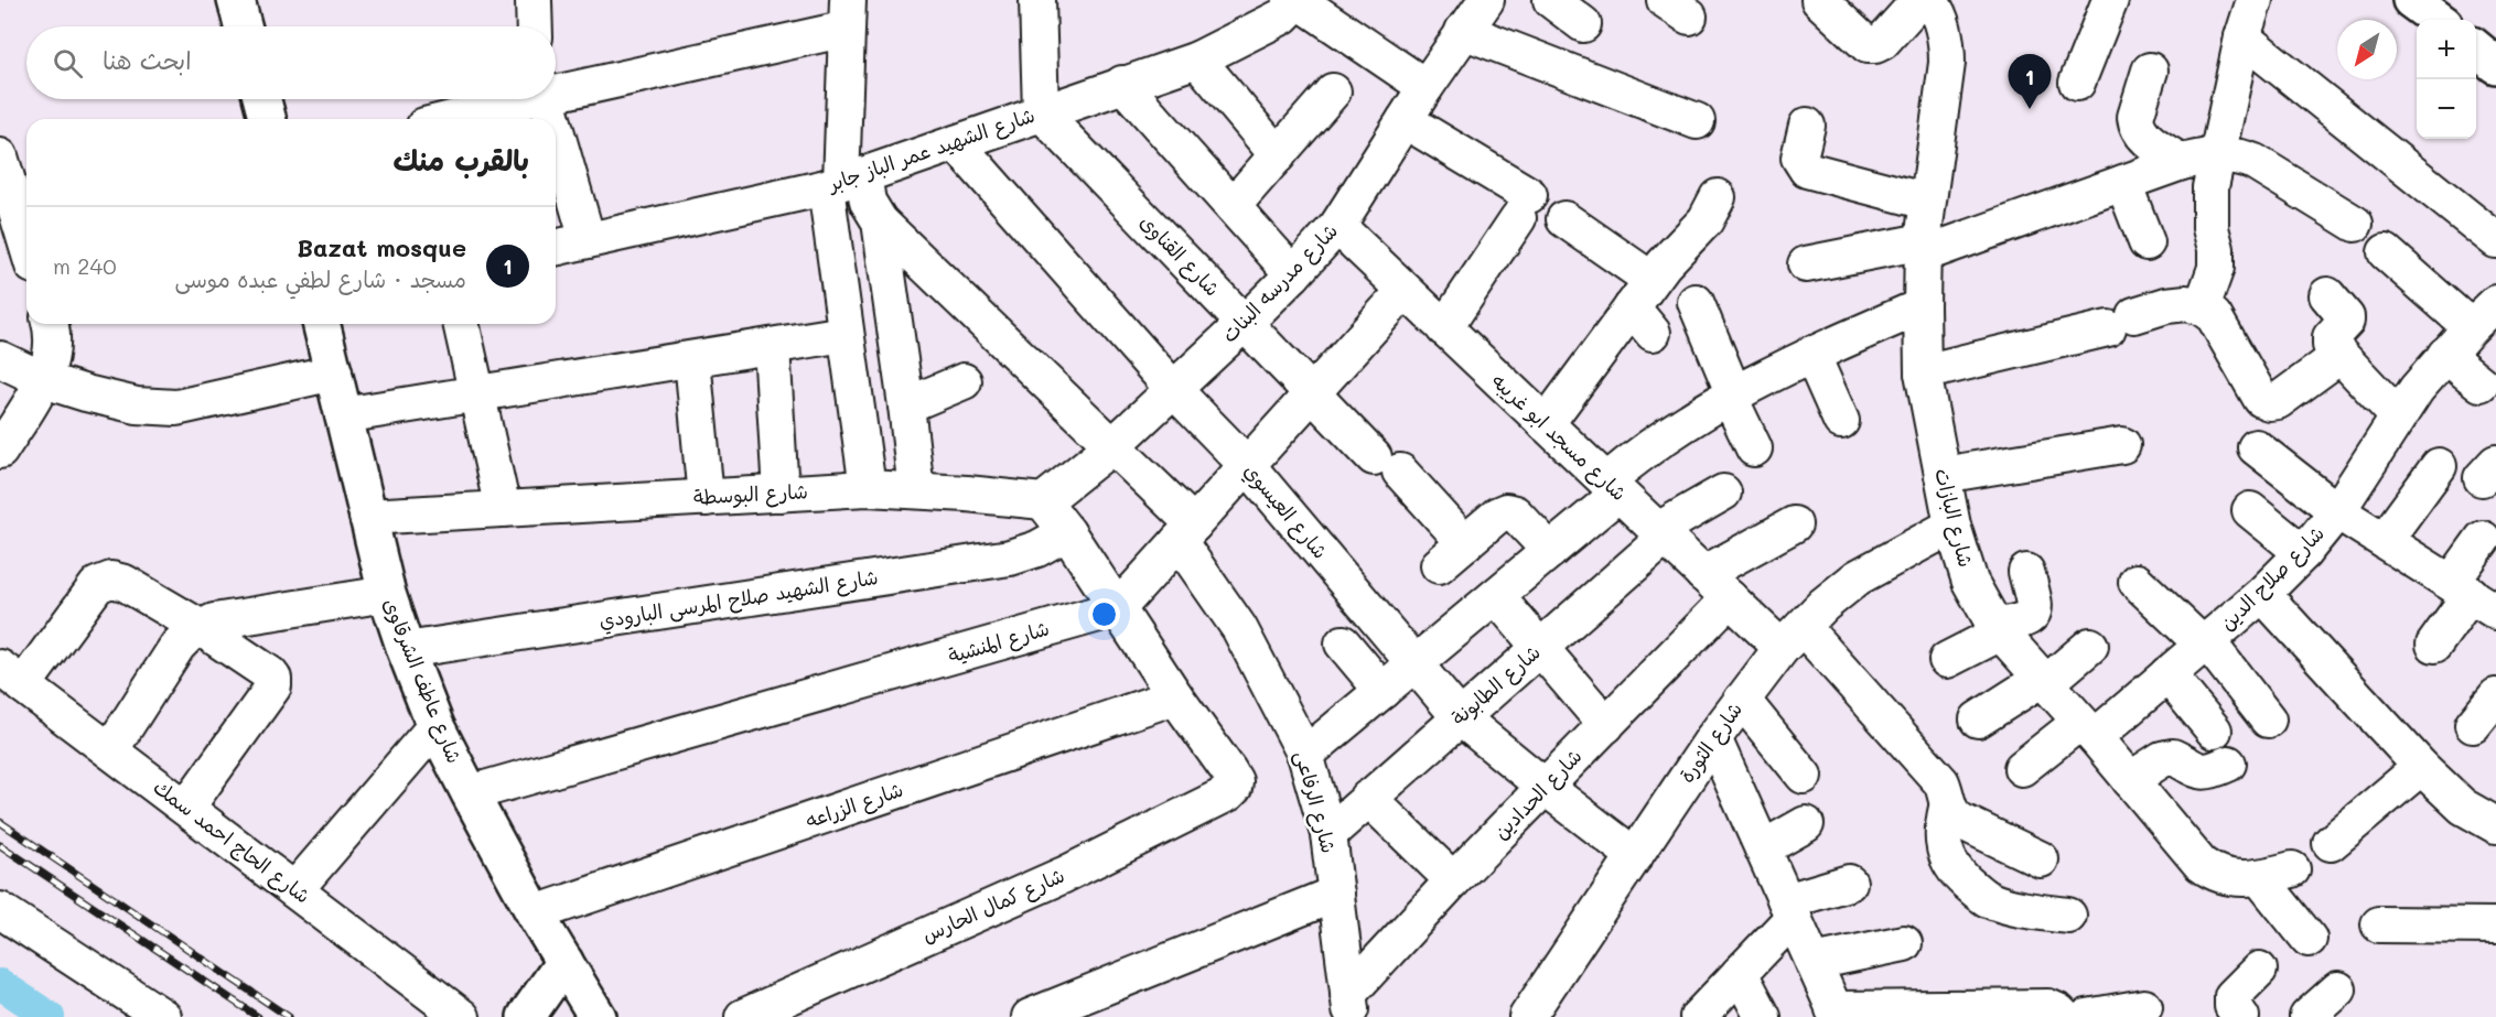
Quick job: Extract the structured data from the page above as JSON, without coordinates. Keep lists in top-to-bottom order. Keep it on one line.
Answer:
{"streets":{"street":["شارع الشهيد عمر الباز جابر","شارع القناوى","شارع مدرسه البنات","شارع مسجد ابو غريبه","شارع البوسطة","شارع العيسوي","شارع البازات","شارع صلاح الدين","شارع الشهيد صلاح المرسى البارودي","شارع المنشية","شارع عاطف الشرقاوى","شارع الطابونة","شارع الثورة","شارع الحدادين","شارع الرفاعى","شارع الزراعه","شارع الحاج احمد سمك","شارع كمال الحارس"]},"crossings":[["شارع الشهيد عمر الباز جابر","شارع القناوى"],["شارع الشهيد عمر الباز جابر","شارع العيسوي"],["شارع القناوى","شارع مدرسه البنات"],["شارع مدرسه البنات","شارع مسجد ابو غريبه"],["شارع مدرسه البنات","شارع العيسوي"],["شارع مدرسه البنات","شارع الرفاعى"],["شارع مسجد ابو غريبه","شارع الطابونة"],["شارع مسجد ابو غريبه","شارع الثورة"],["شارع مسجد ابو غريبه","شارع الحدادين"],["شارع البوسطة","شارع عاطف الشرقاوى"],["شارع العيسوي","شارع الطابونة"],["شارع العيسوي","شارع الثورة"],["شارع العيسوي","شارع الحدادين"],["شارع البازات","شارع صلاح الدين"],["شارع البازات","شارع الثورة"],["شارع الشهيد صلاح المرسى البارودي","شارع عاطف الشرقاوى"],["شارع المنشية","شارع عاطف الشرقاوى"],["شارع عاطف الشرقاوى","شارع الزراعه"],["شارع الطابونة","شارع الرفاعى"],["شارع الحدادين","شارع الرفاعى"],["شارع الزراعه","شارع كمال الحارس"]],"north":"bottom left","page":{"map_buttons":["+","−"],"search":"ابحث هنا","pins":"1","heading":"بالقرب منك","list":[{"mark":"1","name":"Bazat mosque","note":"مسجد · شارع لطفي عبده موسى","value":"240 m"}]}}
